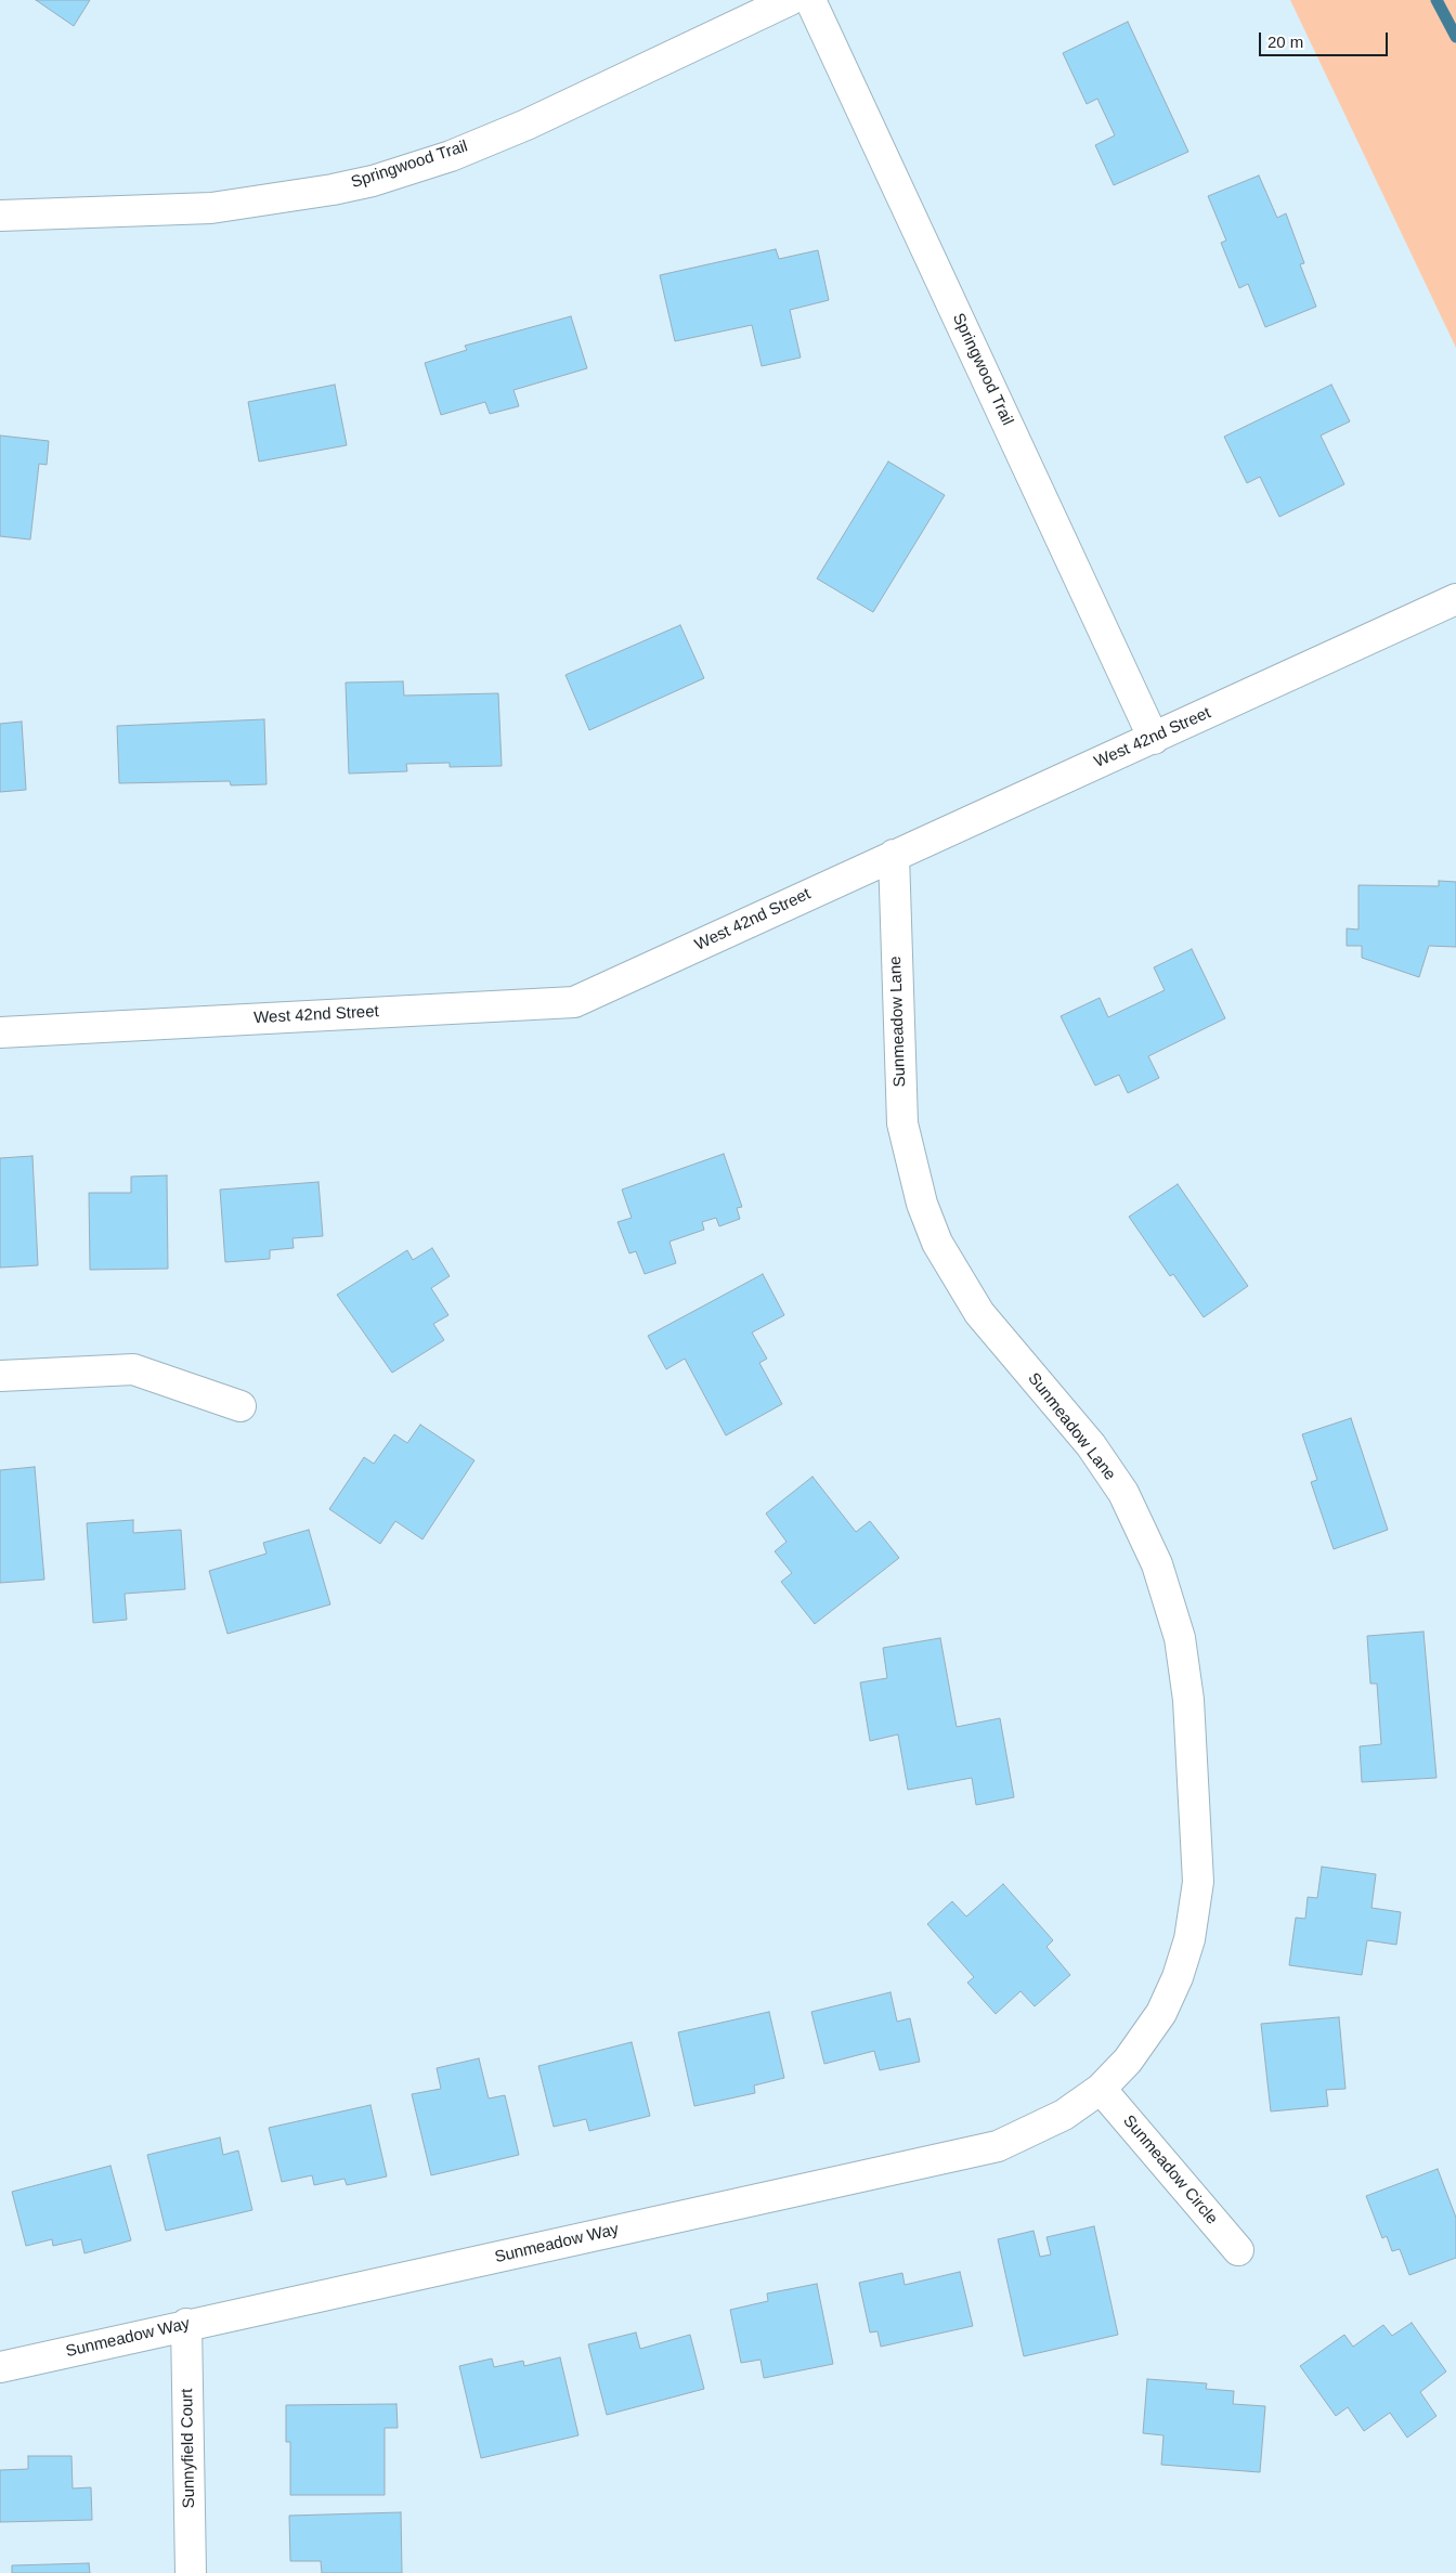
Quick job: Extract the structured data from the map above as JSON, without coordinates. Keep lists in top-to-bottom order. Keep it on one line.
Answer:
{"streets":{"street":["Springwood Trail","West 42nd Street","Sunmeadow Lane","Sunmeadow Circle","Sunmeadow Way","Sunnyfield Court"]},"crossings":[["Springwood Trail","West 42nd Street"],["West 42nd Street","Sunmeadow Lane"],["Sunmeadow Lane","Sunmeadow Circle"],["Sunmeadow Lane","Sunmeadow Way"],["Sunmeadow Circle","Sunmeadow Way"],["Sunmeadow Way","Sunnyfield Court"]],"scale_bar":"20 m"}
